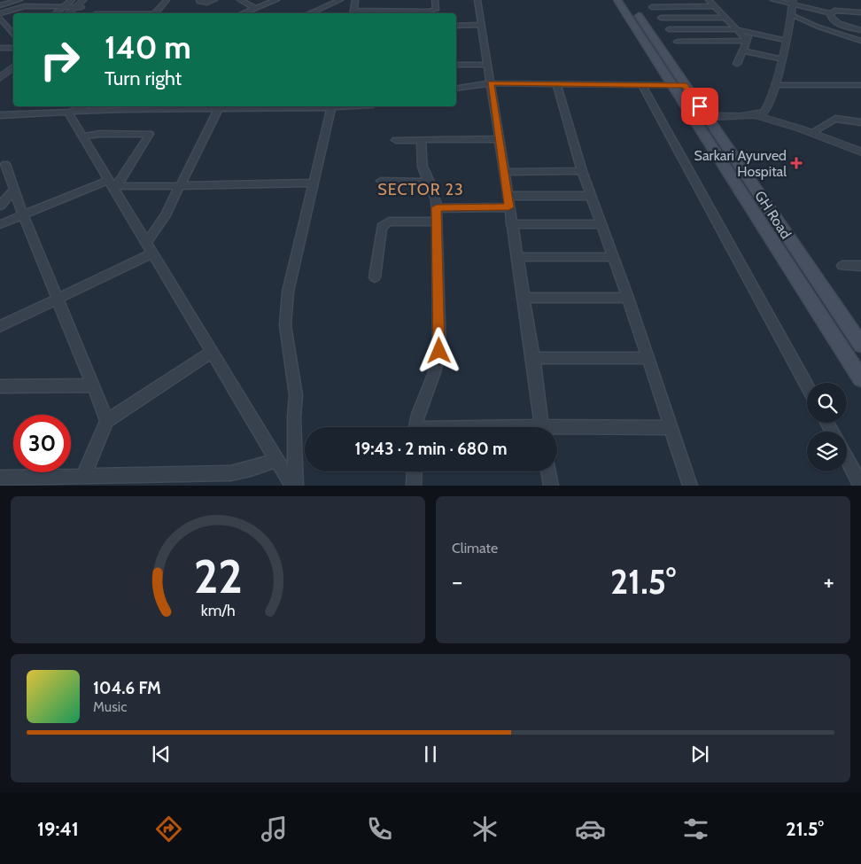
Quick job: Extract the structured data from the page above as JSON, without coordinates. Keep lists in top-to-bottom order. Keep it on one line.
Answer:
{"streets":{"main road":["GH Road"]},"districts":["SECTOR 23"],"places":{"health":["Sarkari Ayurved Hospital"]},"page":{"turn":["140 m","Turn right"],"limit":"30","trip":"19:43 · 2 min · 680 m","tile":"Climate","heat":["−","21.5°","+"],"song":["104.6 FM","Music"],"tabs":["19:41","21.5°"],"gauge":["22","km/h"]}}
